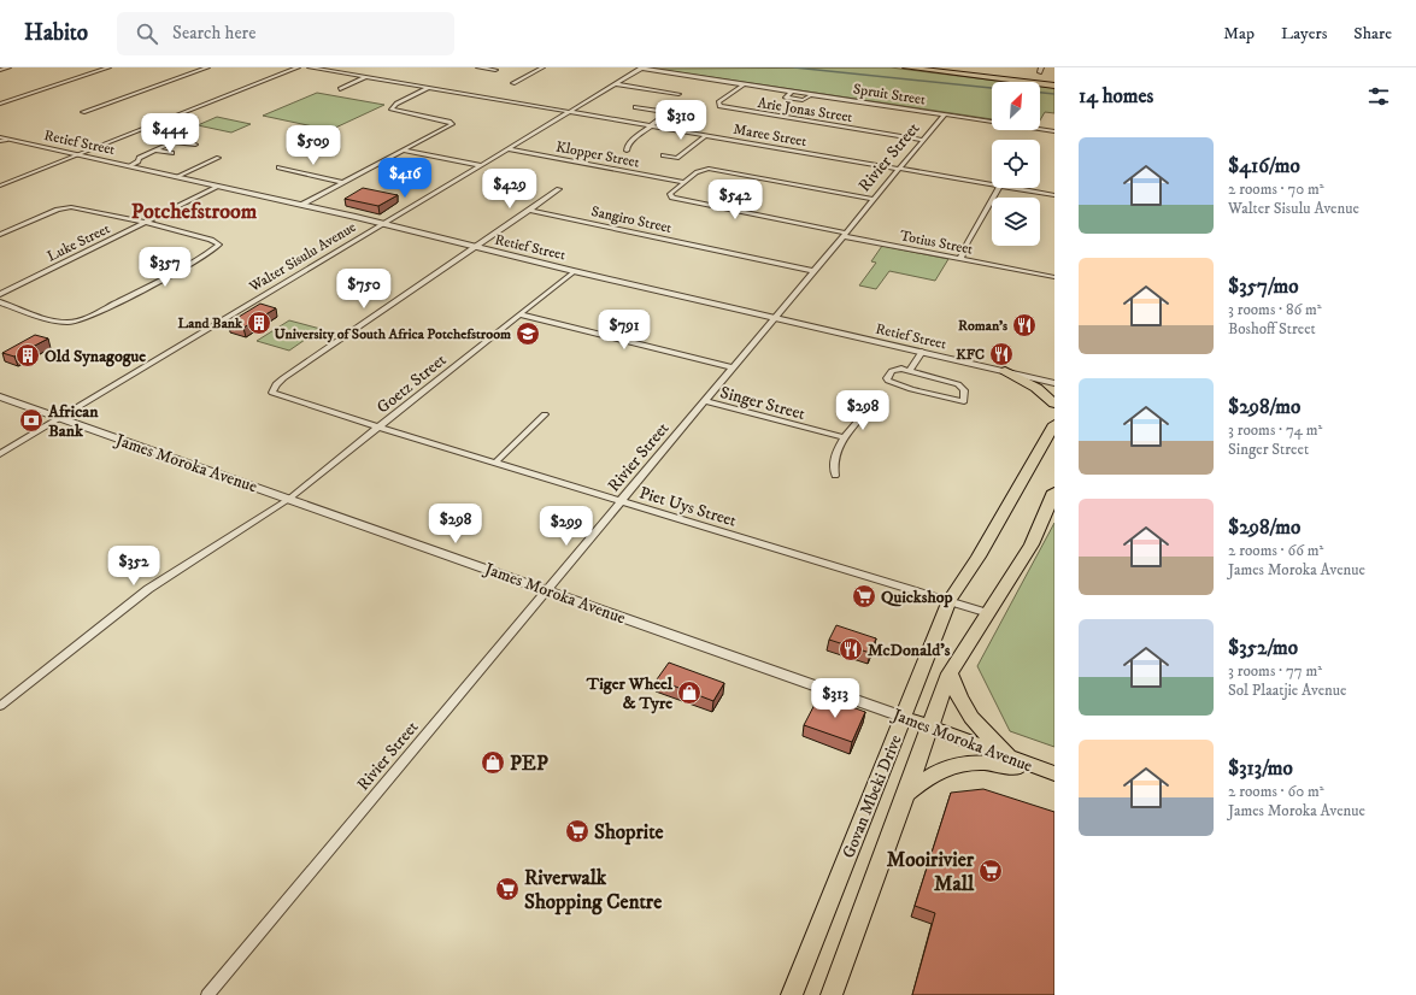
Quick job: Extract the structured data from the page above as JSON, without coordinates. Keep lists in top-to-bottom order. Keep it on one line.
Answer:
{"streets":{"main road":["James Moroka Avenue","Govan Mbeki Drive"],"street":["Spruit Street","Arie Jonas Street","Maree Street","Retief Street","Klopper Street","Rivier Street","Sangiro Street","Luke Street","Totius Street","Walter Sisulu Avenue","Goetz Street","Singer Street","Piet Uys Street"]},"crossings":[["Spruit Street","Arie Jonas Street"],["Spruit Street","Rivier Street"],["Spruit Street","Walter Sisulu Avenue"],["Arie Jonas Street","Rivier Street"],["Maree Street","Rivier Street"],["Maree Street","Walter Sisulu Avenue"],["Retief Street","Rivier Street"],["Retief Street","Luke Street"],["Retief Street","Walter Sisulu Avenue"],["Retief Street","Goetz Street"],["Retief Street","Piet Uys Street"],["Klopper Street","Totius Street"],["Klopper Street","Walter Sisulu Avenue"],["Rivier Street","Sangiro Street"],["Rivier Street","Totius Street"],["Rivier Street","Singer Street"],["Rivier Street","James Moroka Avenue"],["Rivier Street","Piet Uys Street"],["Walter Sisulu Avenue","James Moroka Avenue"],["Goetz Street","James Moroka Avenue"],["Goetz Street","Piet Uys Street"],["James Moroka Avenue","Govan Mbeki Drive"],["Piet Uys Street","Govan Mbeki Drive"]],"districts":["Potchefstroom"],"places":{"building":["Land Bank","Old Synagogue"],"restaurant":["Roman's","KFC","McDonald's"],"school or university":["University of South Africa Potchefstroom"],"bank":["African Bank"],"supermarket":["Quickshop","Shoprite","Mooirivier Mall","Riverwalk Shopping Centre"],"shop":["Tiger Wheel & Tyre","PEP"]},"north":"top right","page":{"header":"Habito","search":"Search here","nav":["Map","Layers","Share"],"heading":"14 homes","price":["$310","$444","$509","$416","$429","$542","$357","$750","$791","$298","$298","$299","$352","$313"],"list":[{"name":"$416/mo","note":"2 rooms · 70 m² · Walter Sisulu Avenue"},{"name":"$357/mo","note":"3 rooms · 86 m² · Boshoff Street"},{"name":"$298/mo","note":"3 rooms · 74 m² · Singer Street"},{"name":"$298/mo","note":"2 rooms · 66 m² · James Moroka Avenue"},{"name":"$352/mo","note":"3 rooms · 77 m² · Sol Plaatjie Avenue"},{"name":"$313/mo","note":"2 rooms · 60 m² · James Moroka Avenue"}]}}
